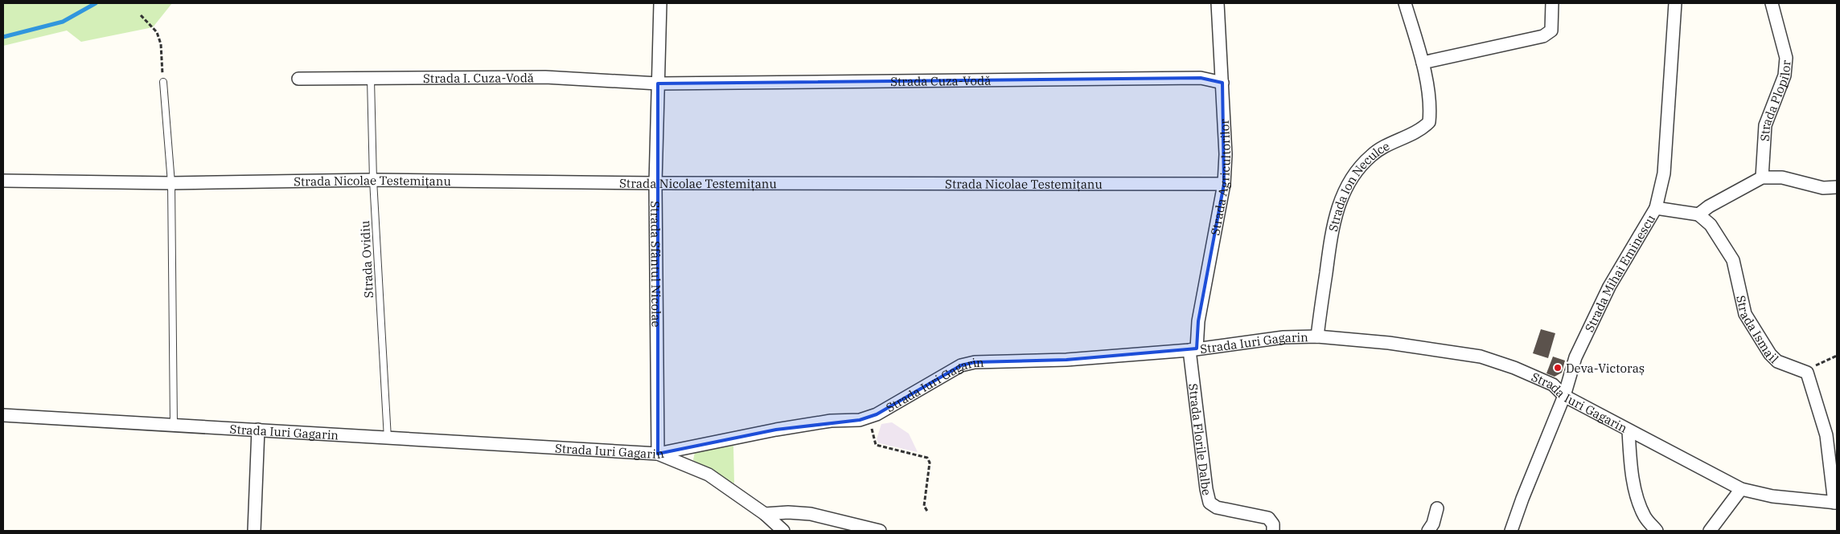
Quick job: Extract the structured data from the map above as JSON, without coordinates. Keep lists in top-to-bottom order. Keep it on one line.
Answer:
{"streets":{"street":["Strada I. Cuza-Vodă","Strada Cuza-Vodă","Strada Plopilor","Strada Agricultorilor","Strada Nicolae Testemițanu","Strada Ion Neculce","Strada Sfântul Nicolae","Strada Mihai Eminescu","Strada Ismail","Strada Iuri Gagarin","Strada Florile Dalbe"],"lane":["Strada Ovidiu"]},"crossings":[["Strada I. Cuza-Vodă","Strada Cuza-Vodă"],["Strada I. Cuza-Vodă","Strada Ovidiu"],["Strada I. Cuza-Vodă","Strada Sfântul Nicolae"],["Strada Cuza-Vodă","Strada Agricultorilor"],["Strada Cuza-Vodă","Strada Sfântul Nicolae"],["Strada Agricultorilor","Strada Nicolae Testemițanu"],["Strada Agricultorilor","Strada Iuri Gagarin"],["Strada Agricultorilor","Strada Florile Dalbe"],["Strada Nicolae Testemițanu","Strada Ovidiu"],["Strada Nicolae Testemițanu","Strada Sfântul Nicolae"],["Strada Ion Neculce","Strada Iuri Gagarin"],["Strada Ovidiu","Strada Iuri Gagarin"],["Strada Sfântul Nicolae","Strada Iuri Gagarin"],["Strada Mihai Eminescu","Strada Iuri Gagarin"],["Strada Iuri Gagarin","Strada Florile Dalbe"]],"places":["Deva-Victoraș"]}
